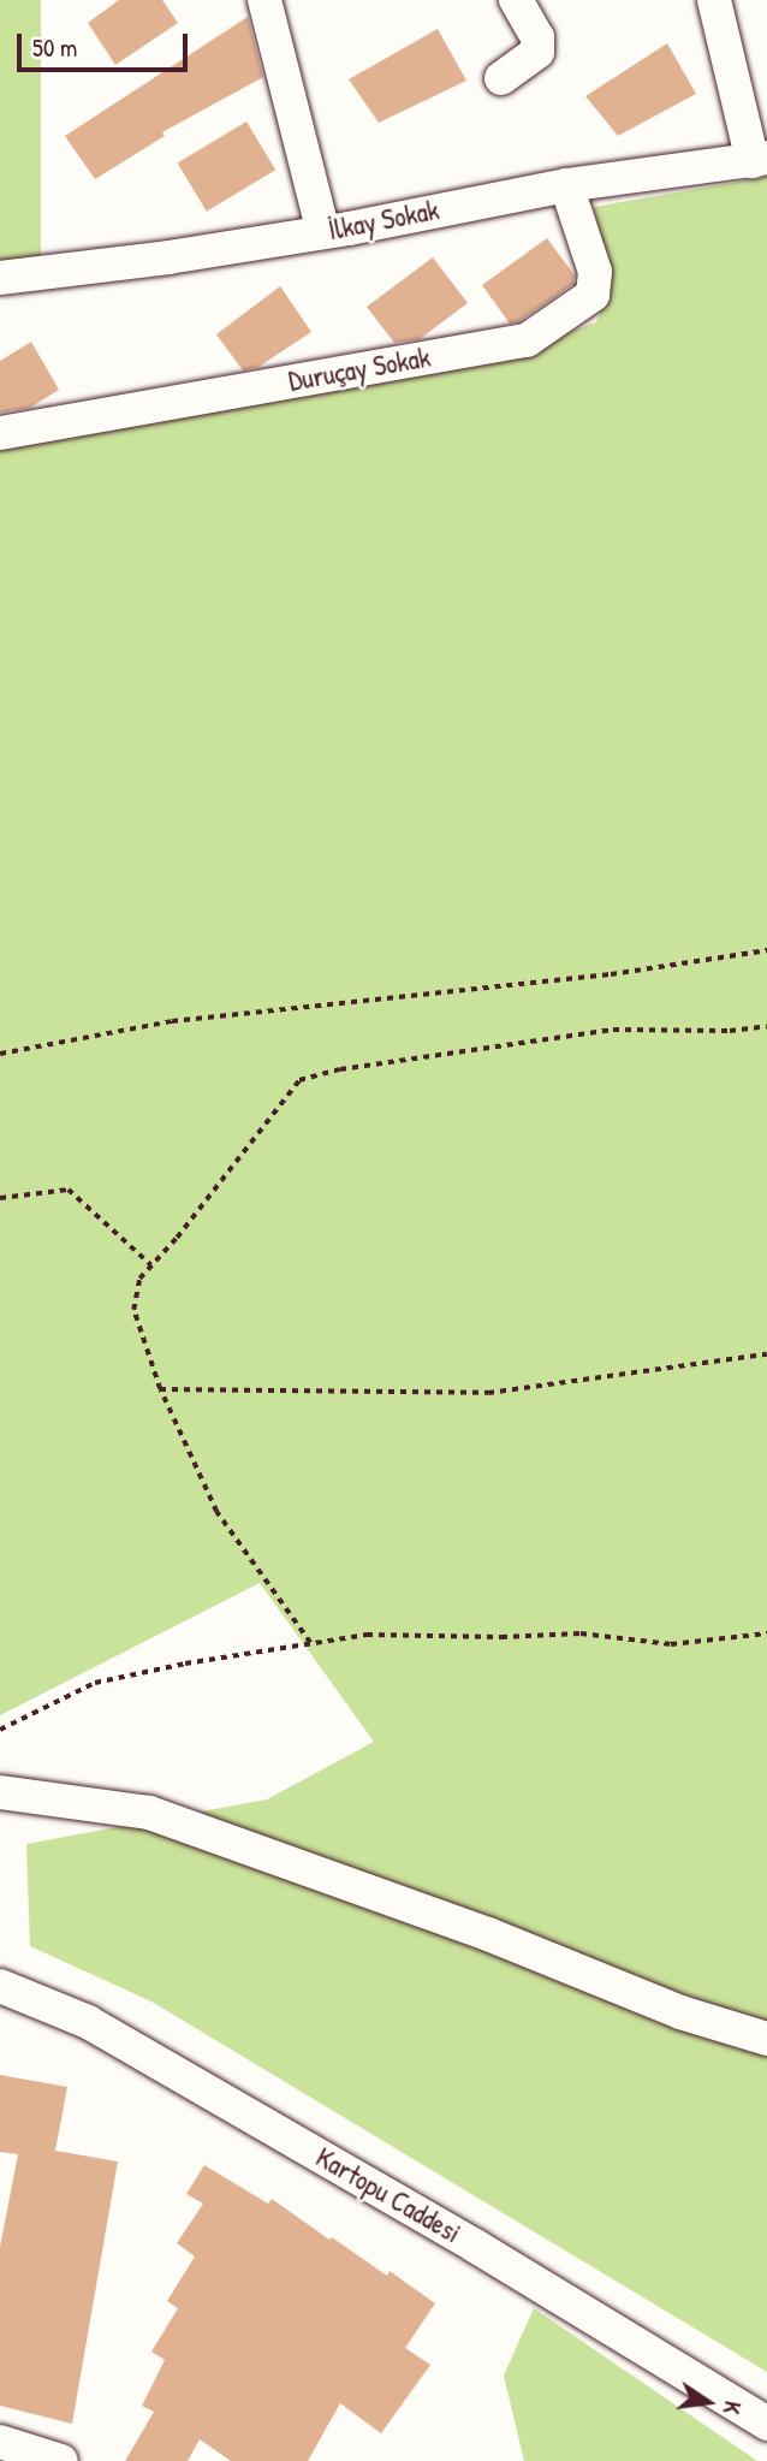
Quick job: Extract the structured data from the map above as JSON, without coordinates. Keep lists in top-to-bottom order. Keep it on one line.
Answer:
{"streets":{"street":["İlkay Sokak","Duruçay Sokak","Kartopu Caddesi"]},"crossings":[["İlkay Sokak","Duruçay Sokak"]],"scale_bar":"50 m","north":"right"}
